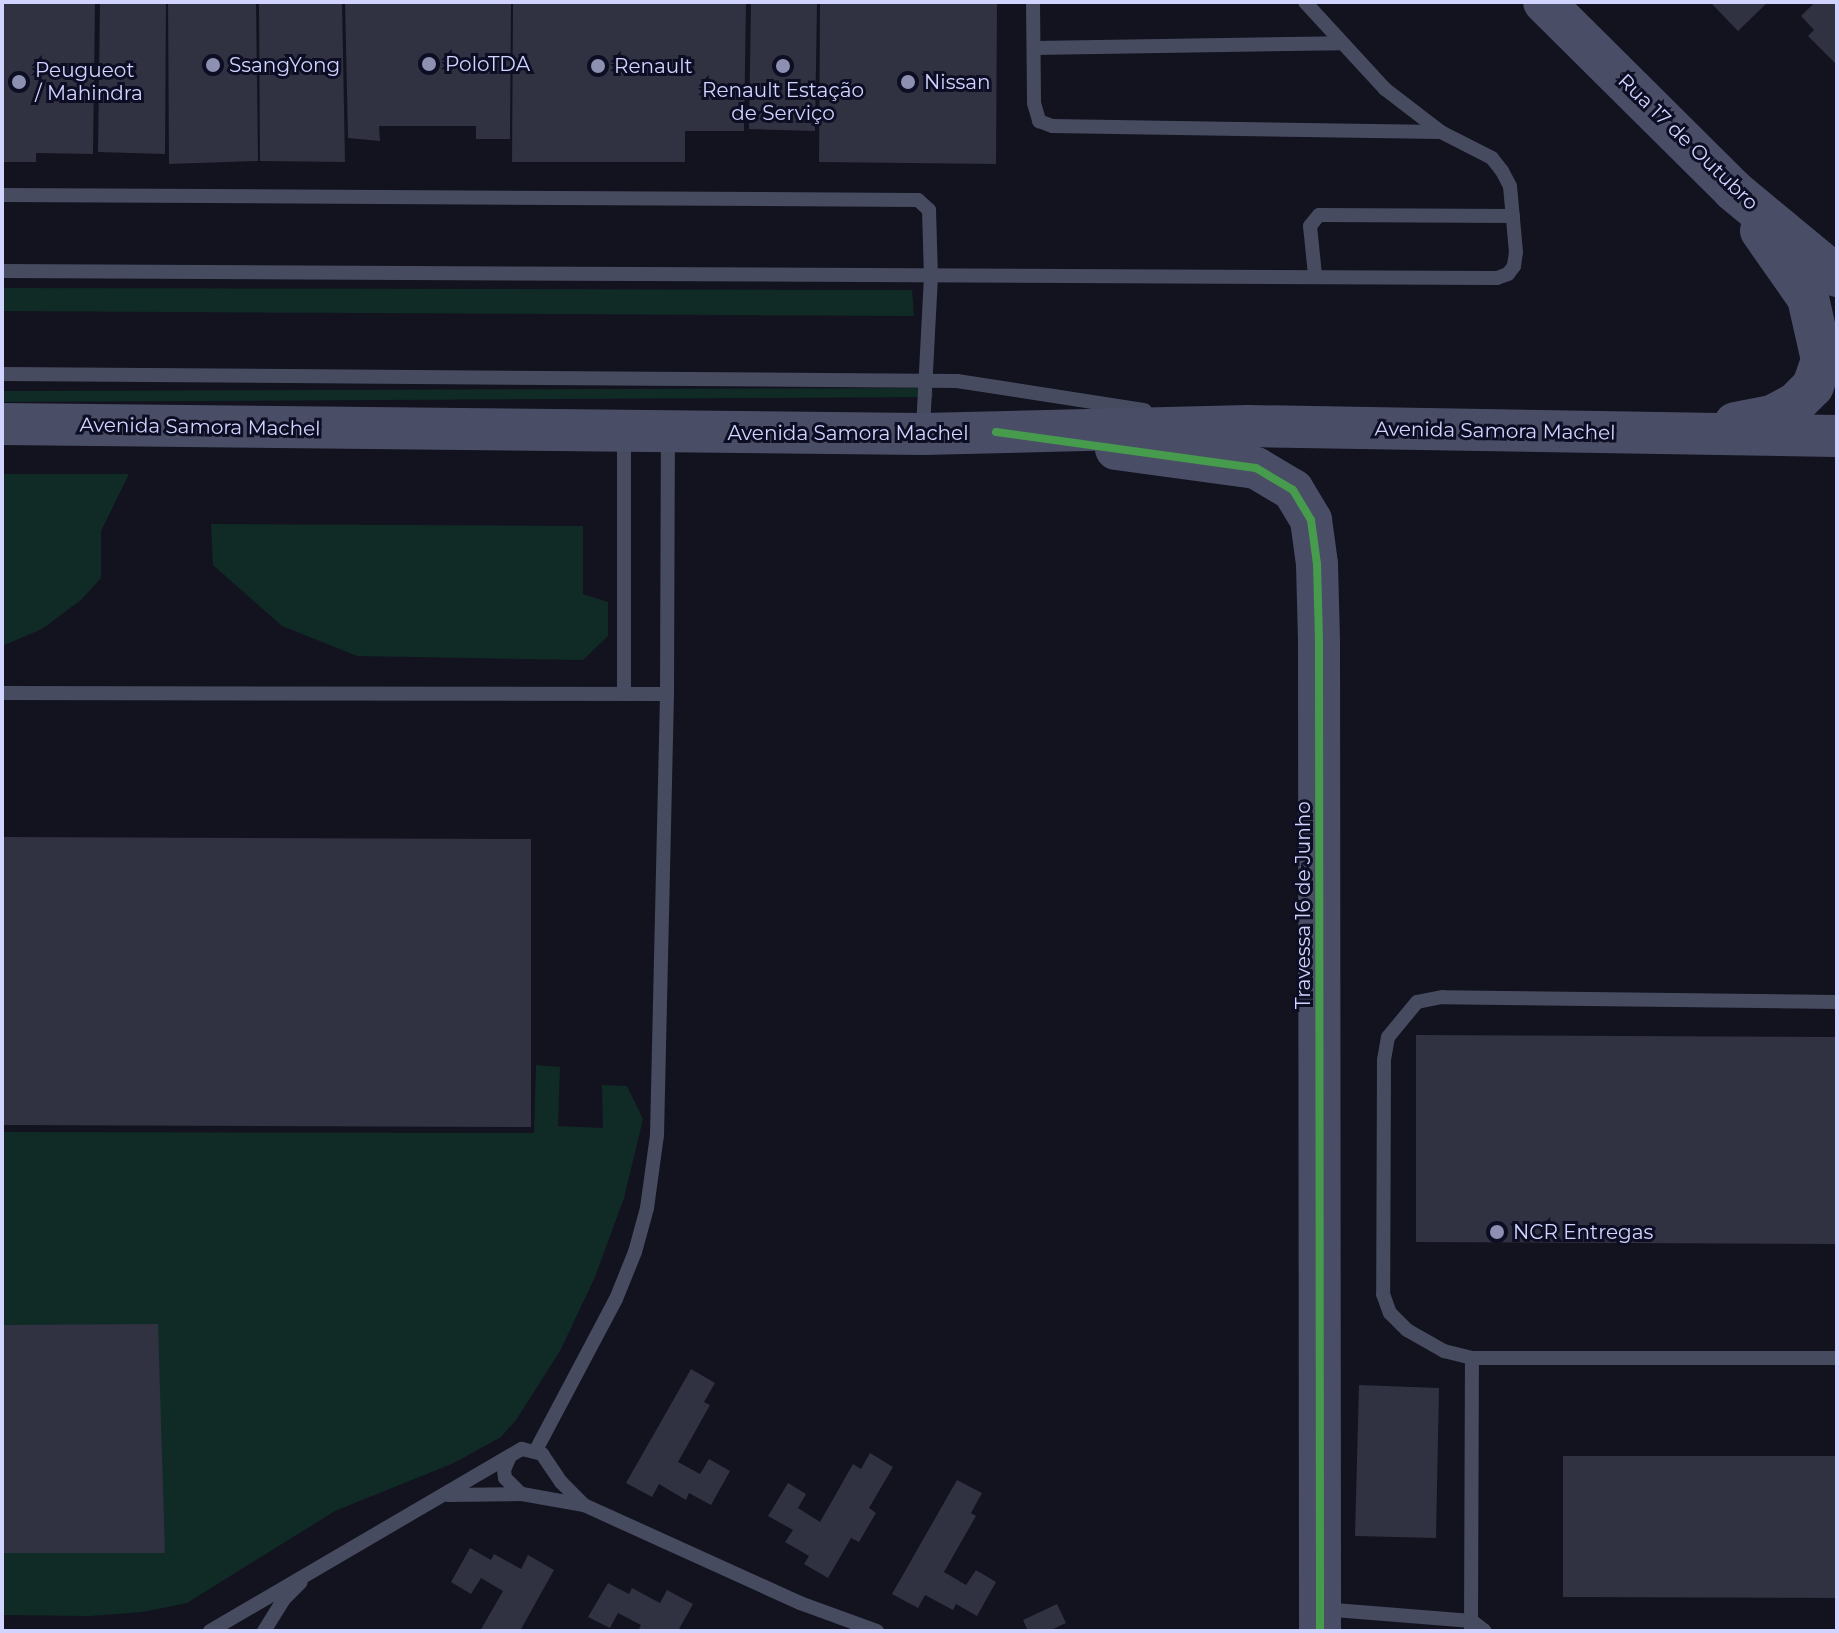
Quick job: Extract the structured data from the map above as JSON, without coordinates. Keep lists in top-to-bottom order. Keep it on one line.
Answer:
{"streets":{"main road":["Rua 17 de Outubro","Avenida Samora Machel","Travessa 16 de Junho"]},"crossings":[["Avenida Samora Machel","Travessa 16 de Junho"]],"places":["PoloTDA","SsangYong","Renault","Renault Estação de Serviço","Peugueot / Mahindra","Nissan","NCR Entregas"]}
